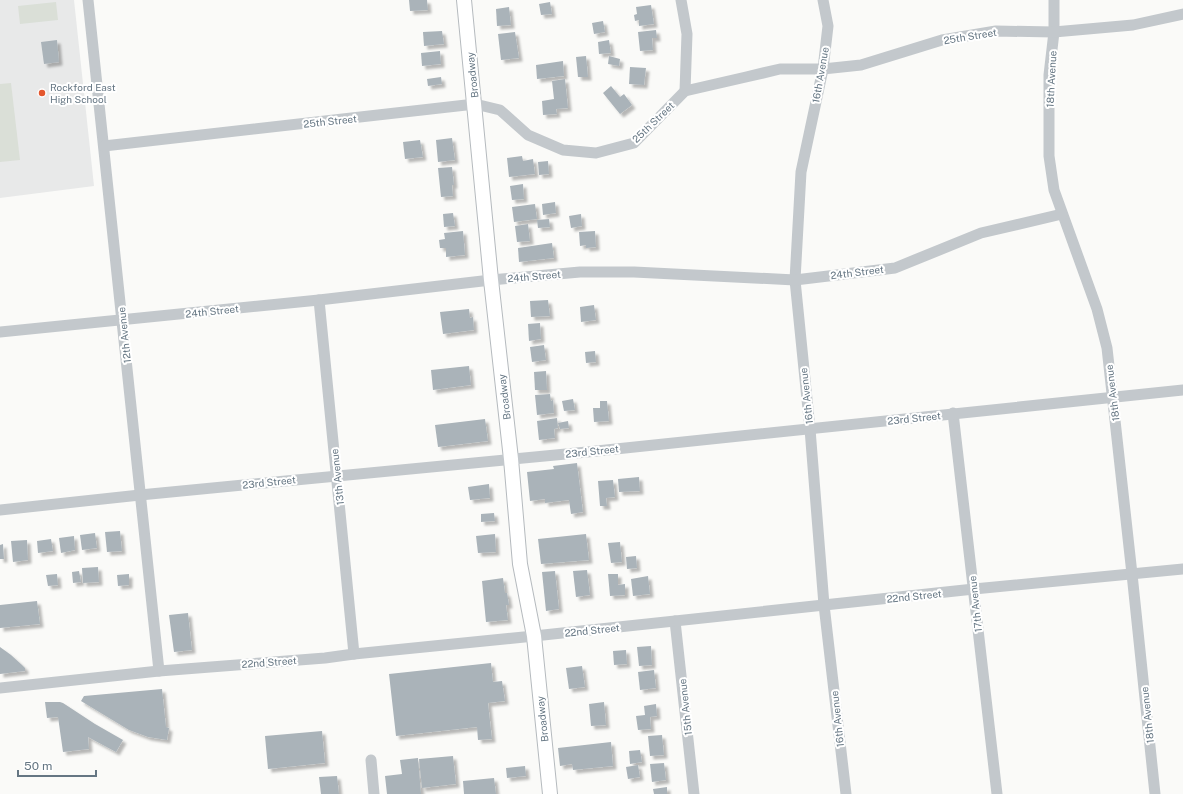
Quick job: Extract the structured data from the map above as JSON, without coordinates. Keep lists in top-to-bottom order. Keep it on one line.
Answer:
{"streets":{"main road":["Broadway"],"street":["25th Street","16th Avenue","18th Avenue","24th Street","12th Avenue","23rd Street","13th Avenue","22nd Street","17th Avenue","15th Avenue"]},"crossings":[["25th Street","Broadway"],["25th Street","16th Avenue"],["25th Street","18th Avenue"],["25th Street","12th Avenue"],["Broadway","24th Street"],["Broadway","23rd Street"],["Broadway","22nd Street"],["16th Avenue","24th Street"],["16th Avenue","23rd Street"],["16th Avenue","22nd Street"],["18th Avenue","24th Street"],["18th Avenue","23rd Street"],["18th Avenue","22nd Street"],["24th Street","12th Avenue"],["24th Street","13th Avenue"],["12th Avenue","23rd Street"],["12th Avenue","22nd Street"],["23rd Street","13th Avenue"],["23rd Street","17th Avenue"],["13th Avenue","22nd Street"],["22nd Street","17th Avenue"],["22nd Street","15th Avenue"]],"places":["Rockford East High School"],"scale_bar":"50 m"}
